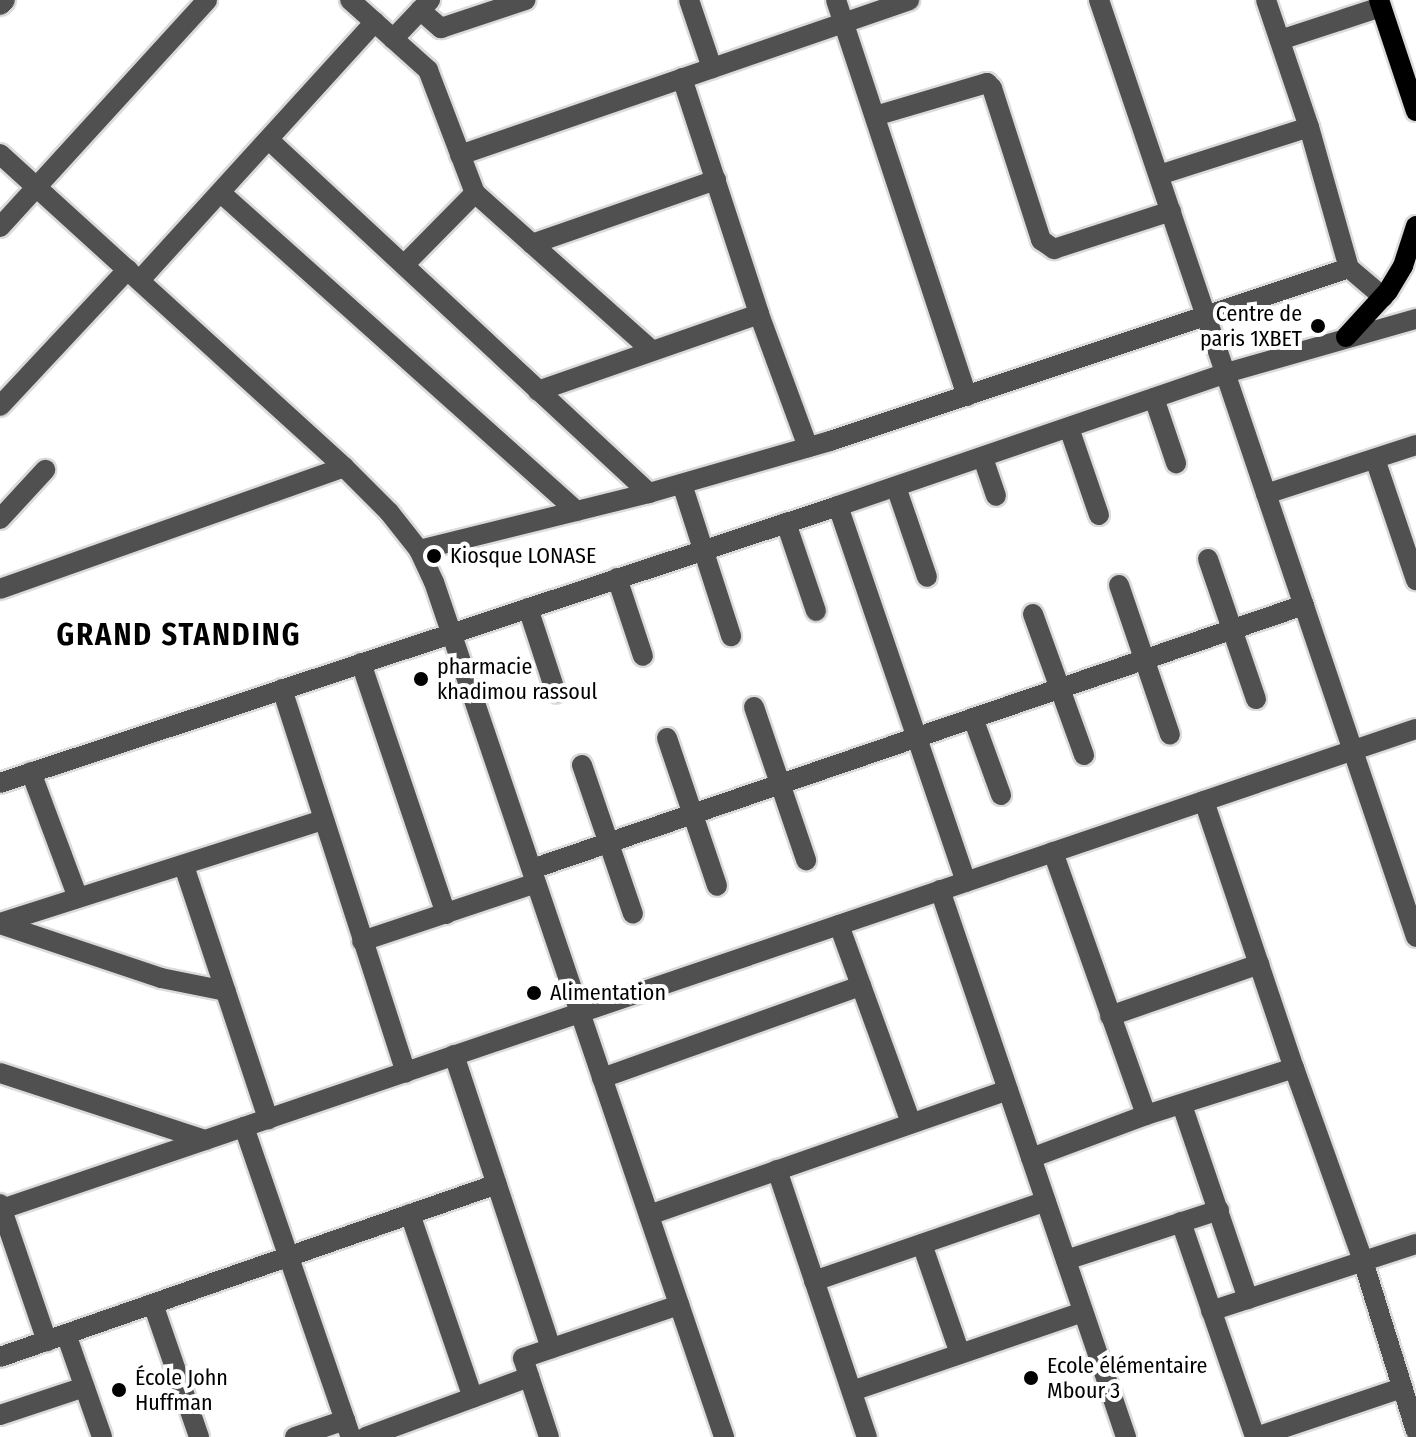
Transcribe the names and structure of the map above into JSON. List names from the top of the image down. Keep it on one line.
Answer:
{"districts":["GRAND STANDING"],"places":["Centre de paris 1XBET","Kiosque LONASE","pharmacie khadimou rassoul","Alimentation","Ecole élémentaire Mbour 3","École John Huffman"]}
